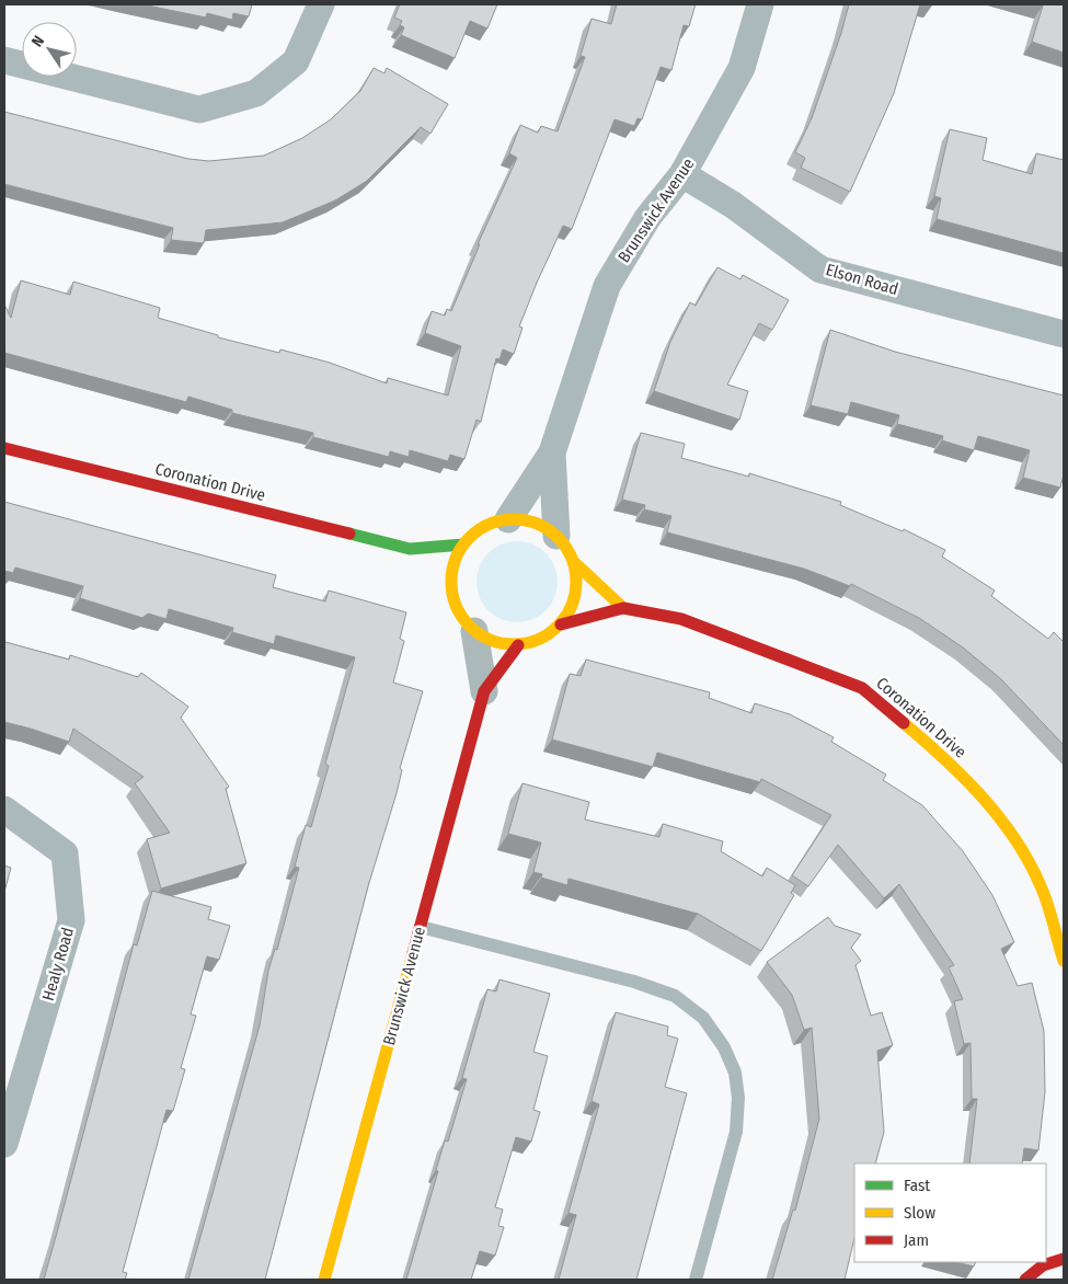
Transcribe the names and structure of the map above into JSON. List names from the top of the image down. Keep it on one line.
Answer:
{"streets":{"street":["Brunswick Avenue","Elson Road","Coronation Drive","Healy Road"]},"crossings":[["Brunswick Avenue","Elson Road"],["Brunswick Avenue","Coronation Drive"]],"legend":["Fast","Slow","Jam"],"north":"top left"}
